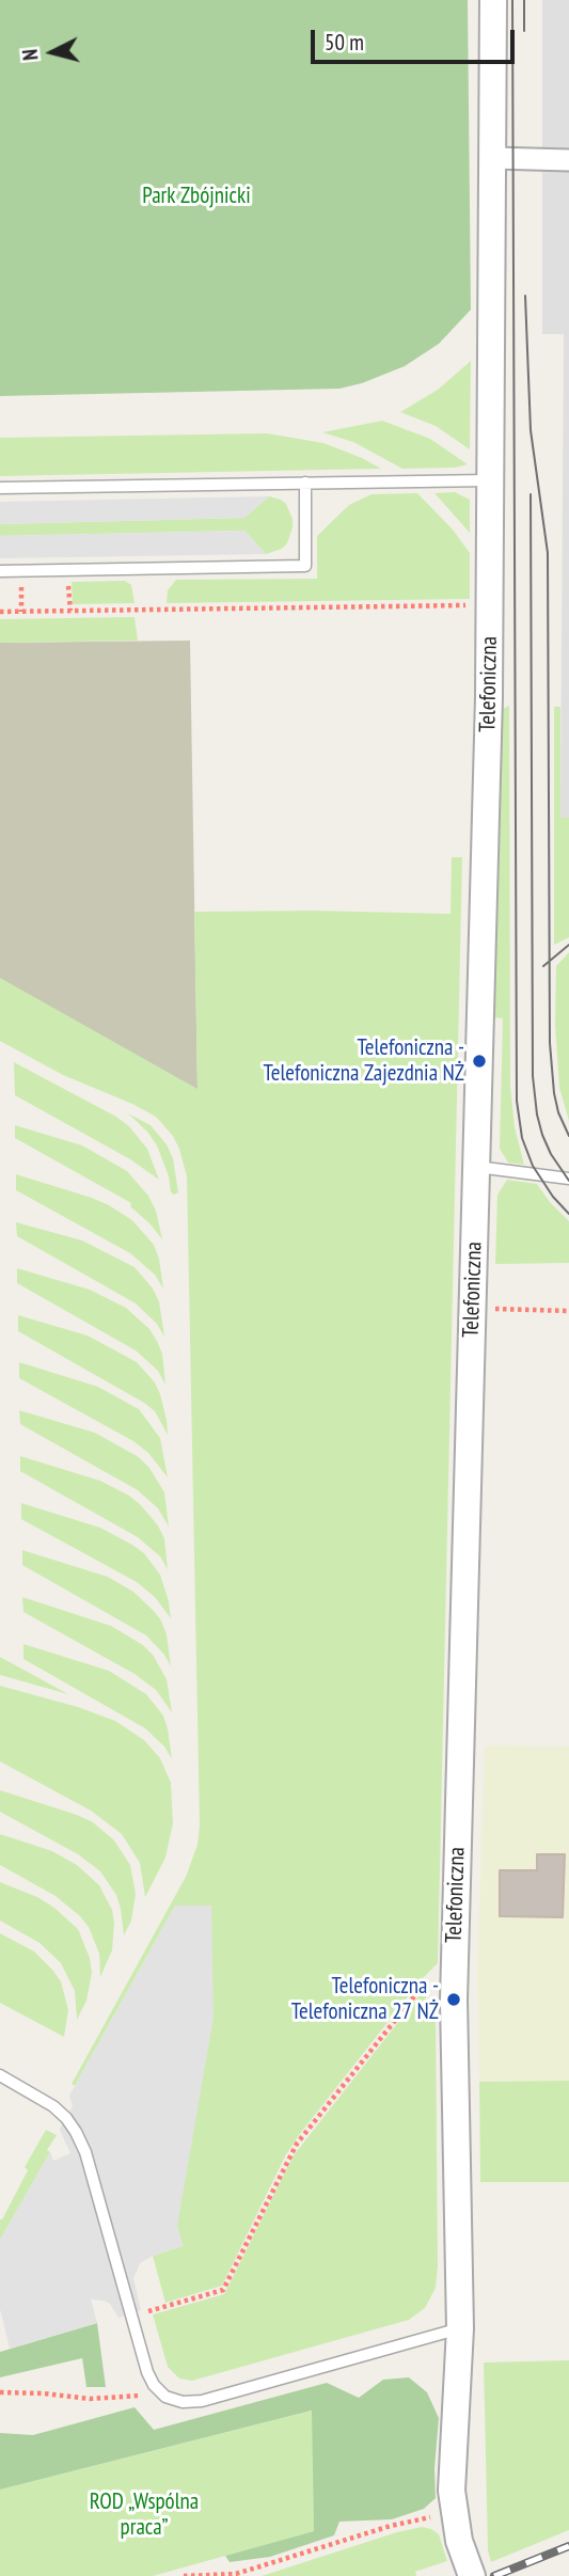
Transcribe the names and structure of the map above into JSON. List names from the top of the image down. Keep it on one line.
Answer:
{"streets":{"street":["Telefoniczna"]},"parks":["Park Zbójnicki","ROD „Wspólna praca”"],"places":["Telefoniczna - Telefoniczna Zajezdnia NŻ","Telefoniczna - Telefoniczna 27 NŻ"],"scale_bar":"50 m","north":"left"}
